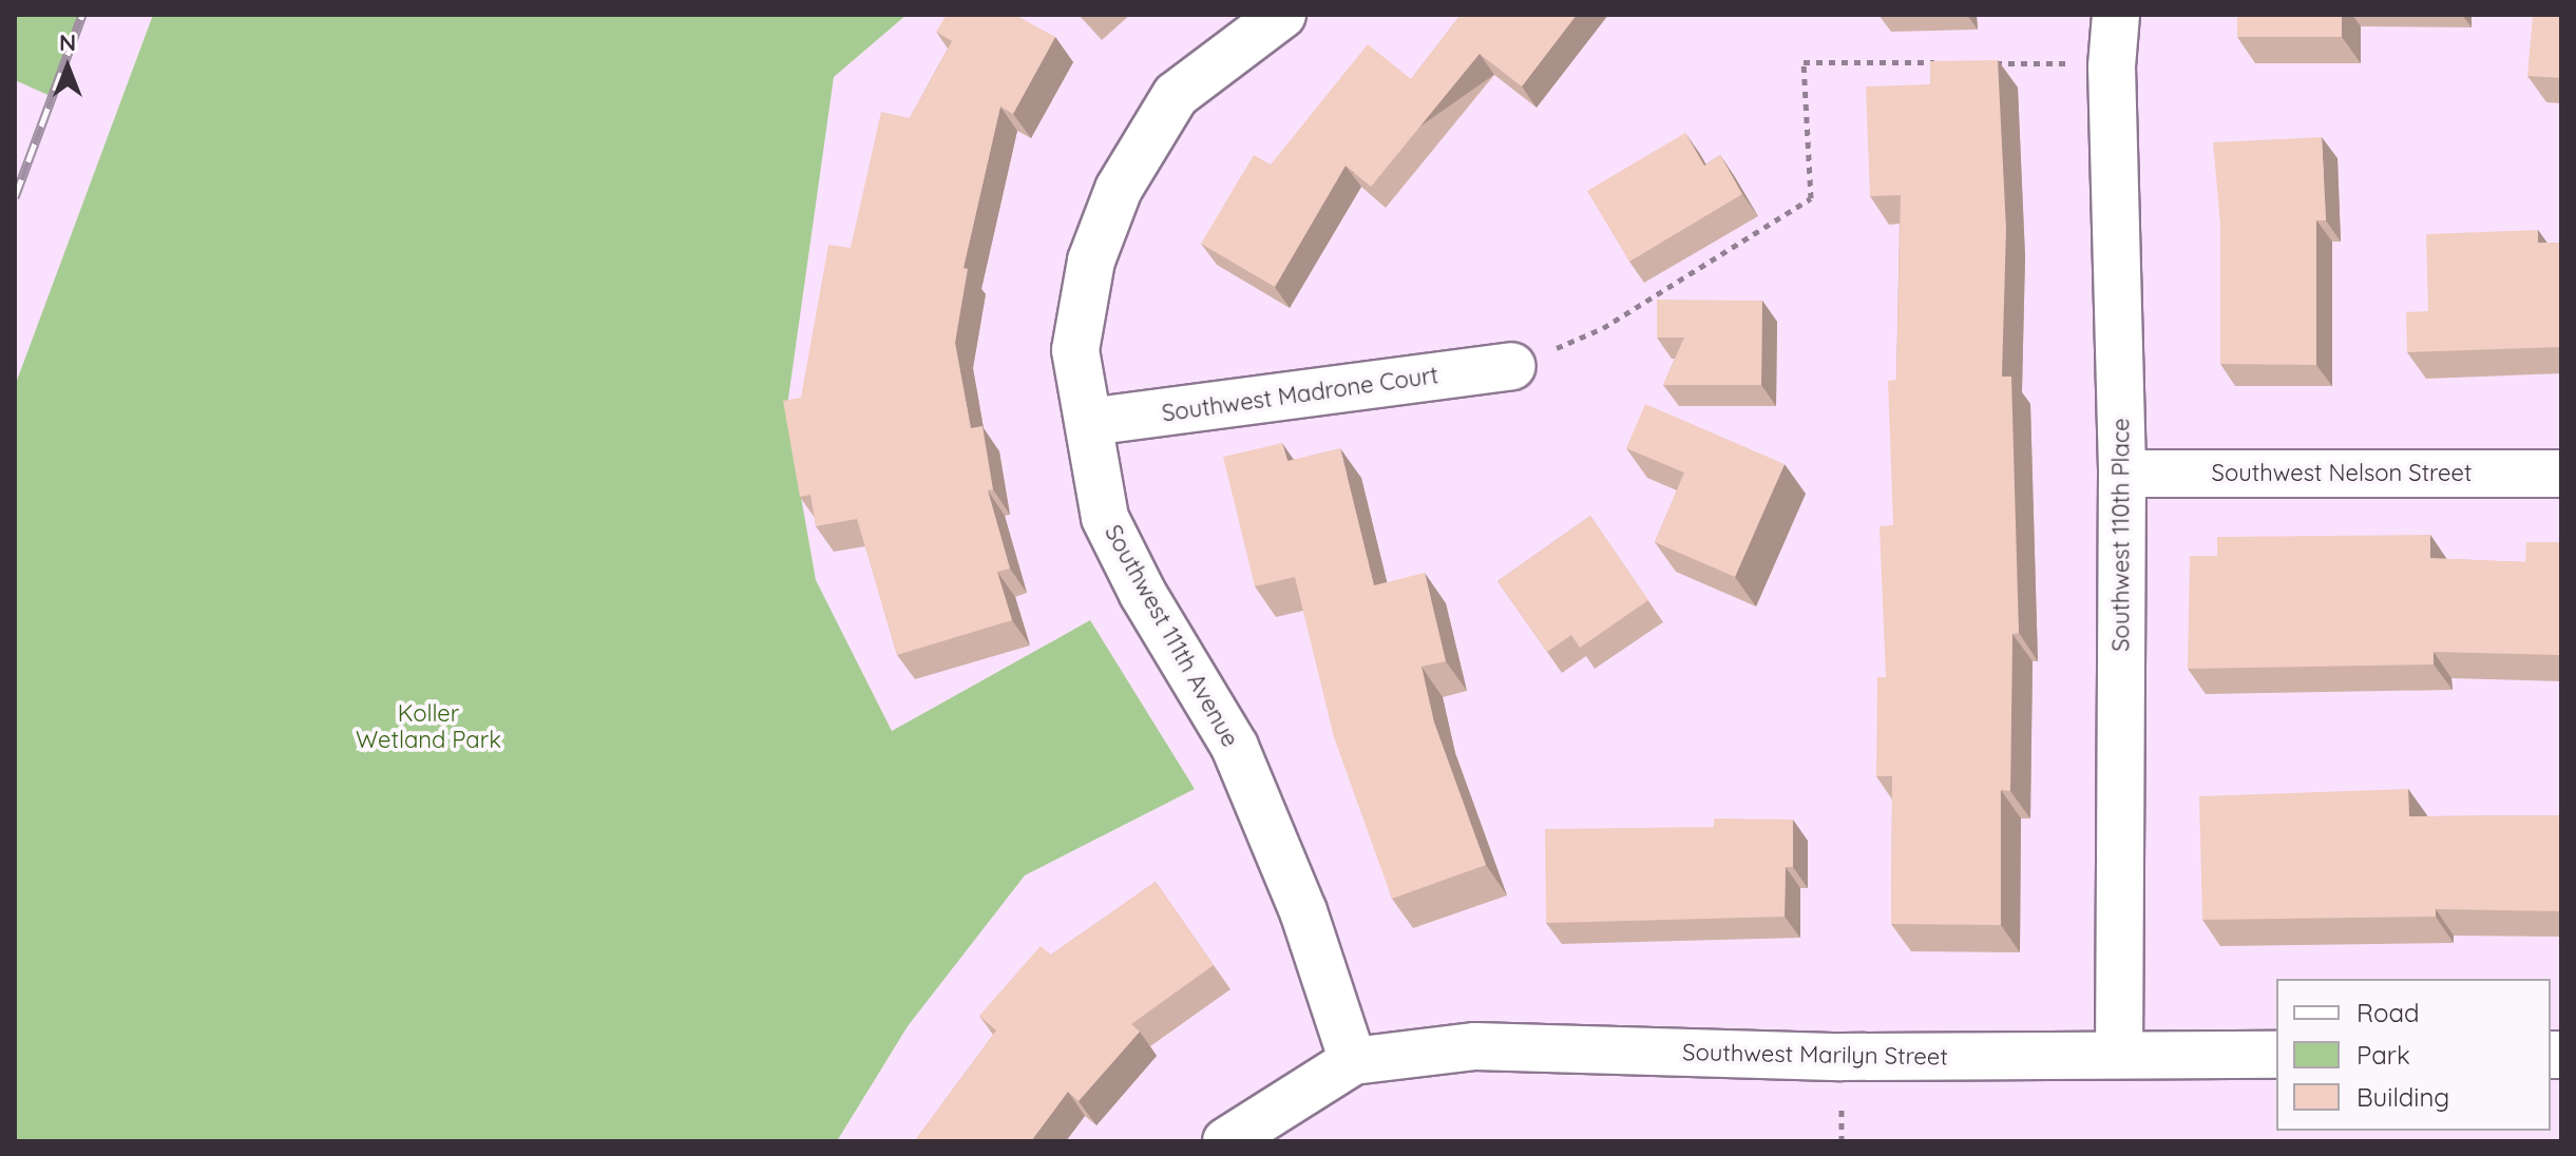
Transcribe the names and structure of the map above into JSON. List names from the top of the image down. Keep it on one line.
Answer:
{"streets":{"street":["Southwest Madrone Court","Southwest Nelson Street","Southwest 110th Place","Southwest 111th Avenue","Southwest Marilyn Street"]},"crossings":[["Southwest Madrone Court","Southwest 111th Avenue"],["Southwest Nelson Street","Southwest 110th Place"],["Southwest 110th Place","Southwest Marilyn Street"],["Southwest 111th Avenue","Southwest Marilyn Street"]],"parks":["Koller Wetland Park"],"legend":["Road","Park","Building"],"north":"top"}
